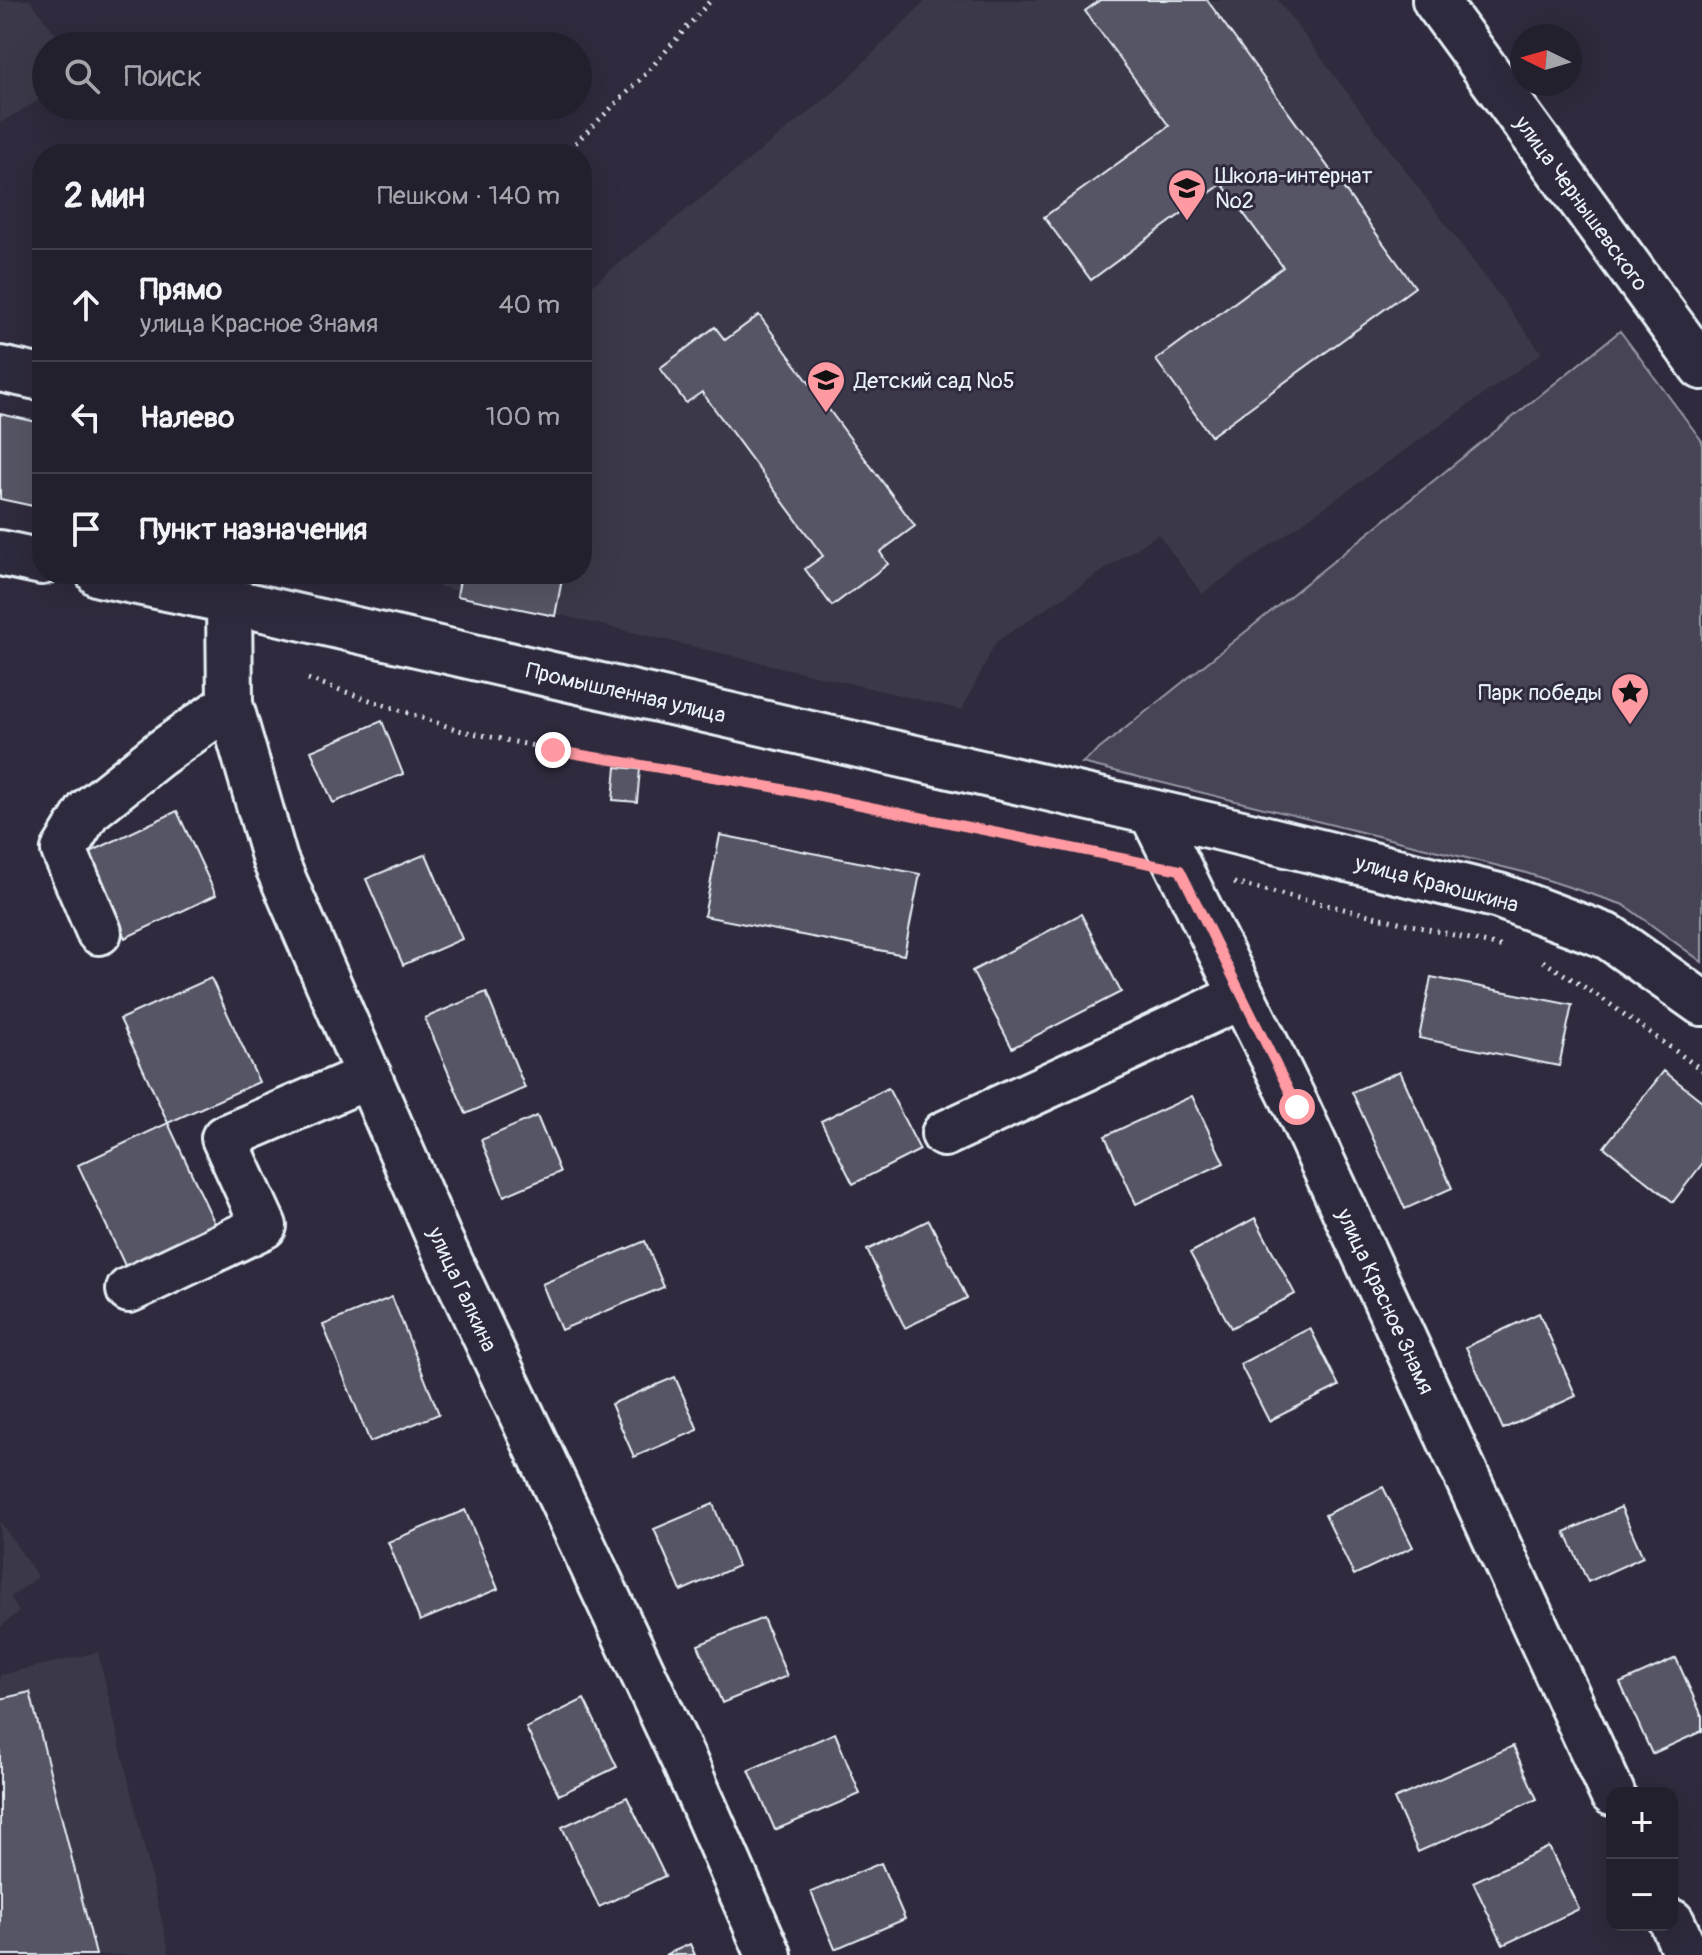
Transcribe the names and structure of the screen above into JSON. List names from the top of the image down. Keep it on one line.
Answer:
{"streets":{"street":["улица Чернышевского","Промышленная улица","улица Краюшкина","улица Галкина","улица Красное Знамя"]},"crossings":[["Промышленная улица","улица Краюшкина"],["Промышленная улица","улица Галкина"],["Промышленная улица","улица Красное Знамя"],["улица Краюшкина","улица Красное Знамя"]],"places":{"school or university":["Школа-интернат №2","Детский сад №5"],"place":["Парк победы"]},"north":"left","page":{"search":"Поиск","heading":["2 мин","Пешком · 140 m"],"list":[["Прямо","улица Красное Знамя","40 m"],["Налево","100 m"],"Пункт назначения"],"map_buttons":["+","−"]}}
